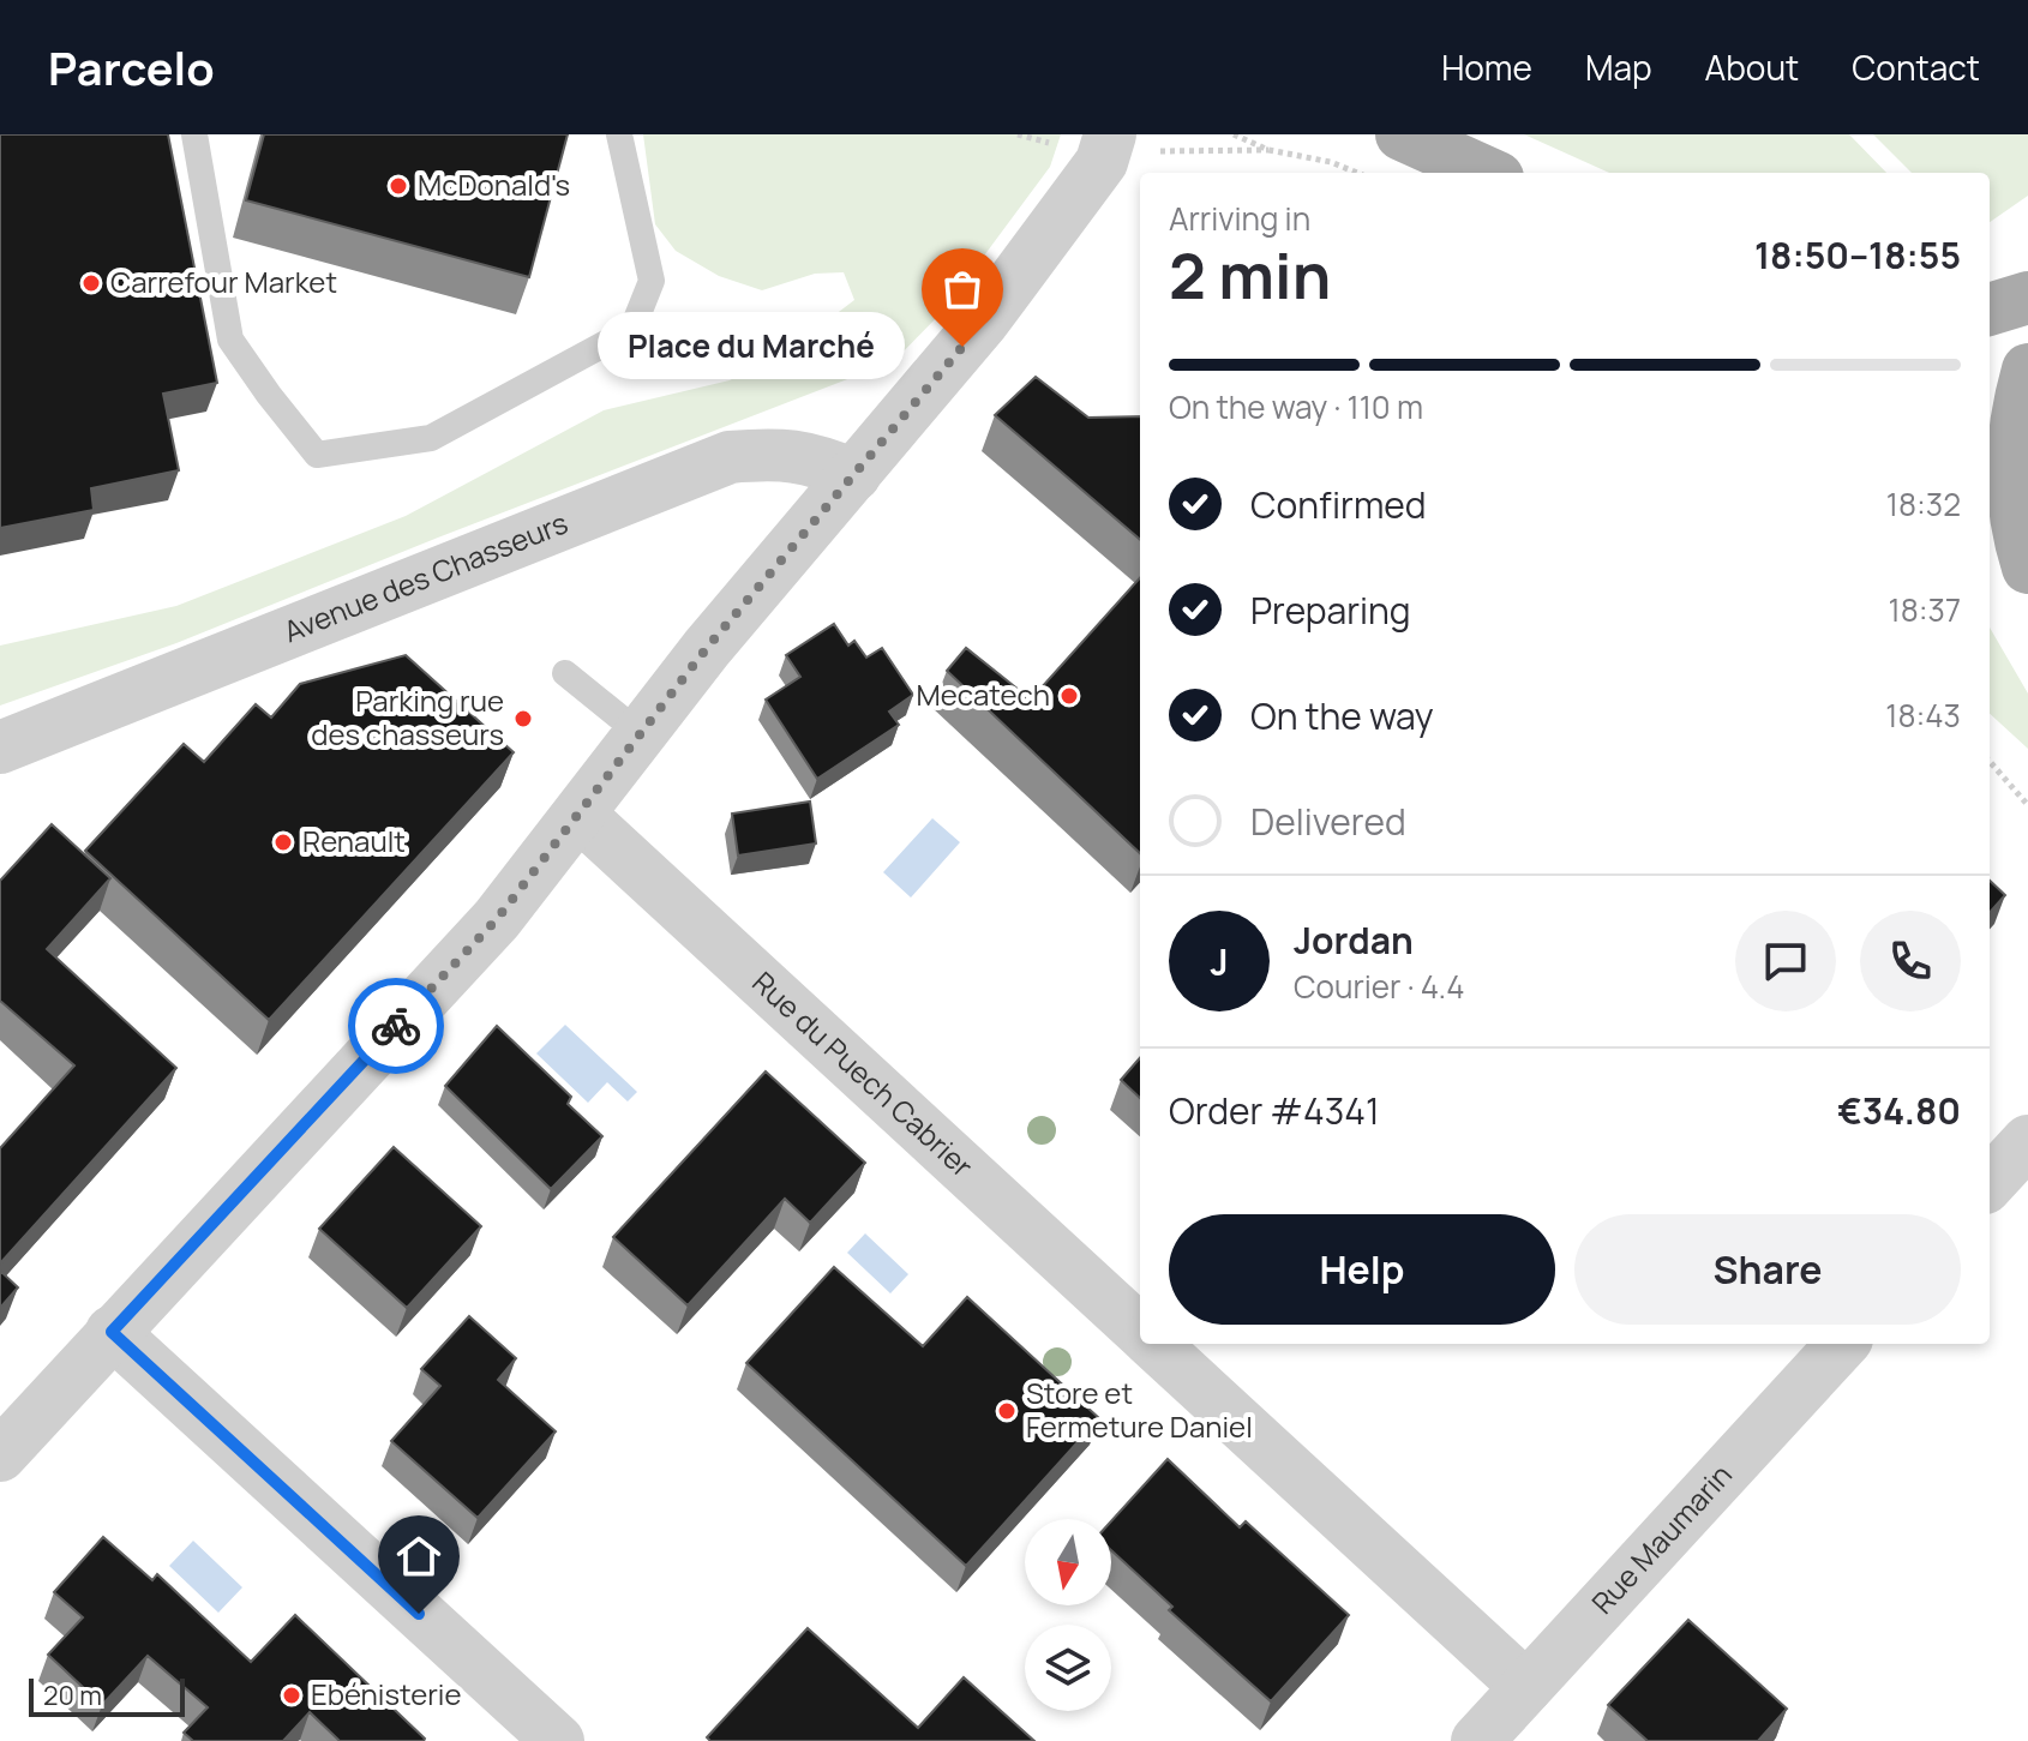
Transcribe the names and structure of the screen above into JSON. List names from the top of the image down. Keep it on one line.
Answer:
{"streets":{"street":["Avenue des Chasseurs","Rue du Puech Cabrier","Rue Maumarin"]},"crossings":[["Rue du Puech Cabrier","Rue Maumarin"]],"places":["McDonald's","Carrefour Market","Place du Marché","Mecatech","Parking rue des chasseurs","Renault","Store et Fermeture Daniel","Ebénisterie"],"scale_bar":"20 m","north":"bottom","page":{"header":"Parcelo","nav":["Home","Map","About","Contact"],"heading":["2 min","Arriving in","18:50–18:55"],"panel":["Jordan","Courier · 4.4","Order #4341","€34.80"],"bubble":"Place du Marché","bar":"On the way · 110 m","list":[["Confirmed","18:32"],["Preparing","18:37"],["On the way","18:43"],"Delivered"],"round":"J","buttons":["Help","Share"],"scale":"20 m"}}
